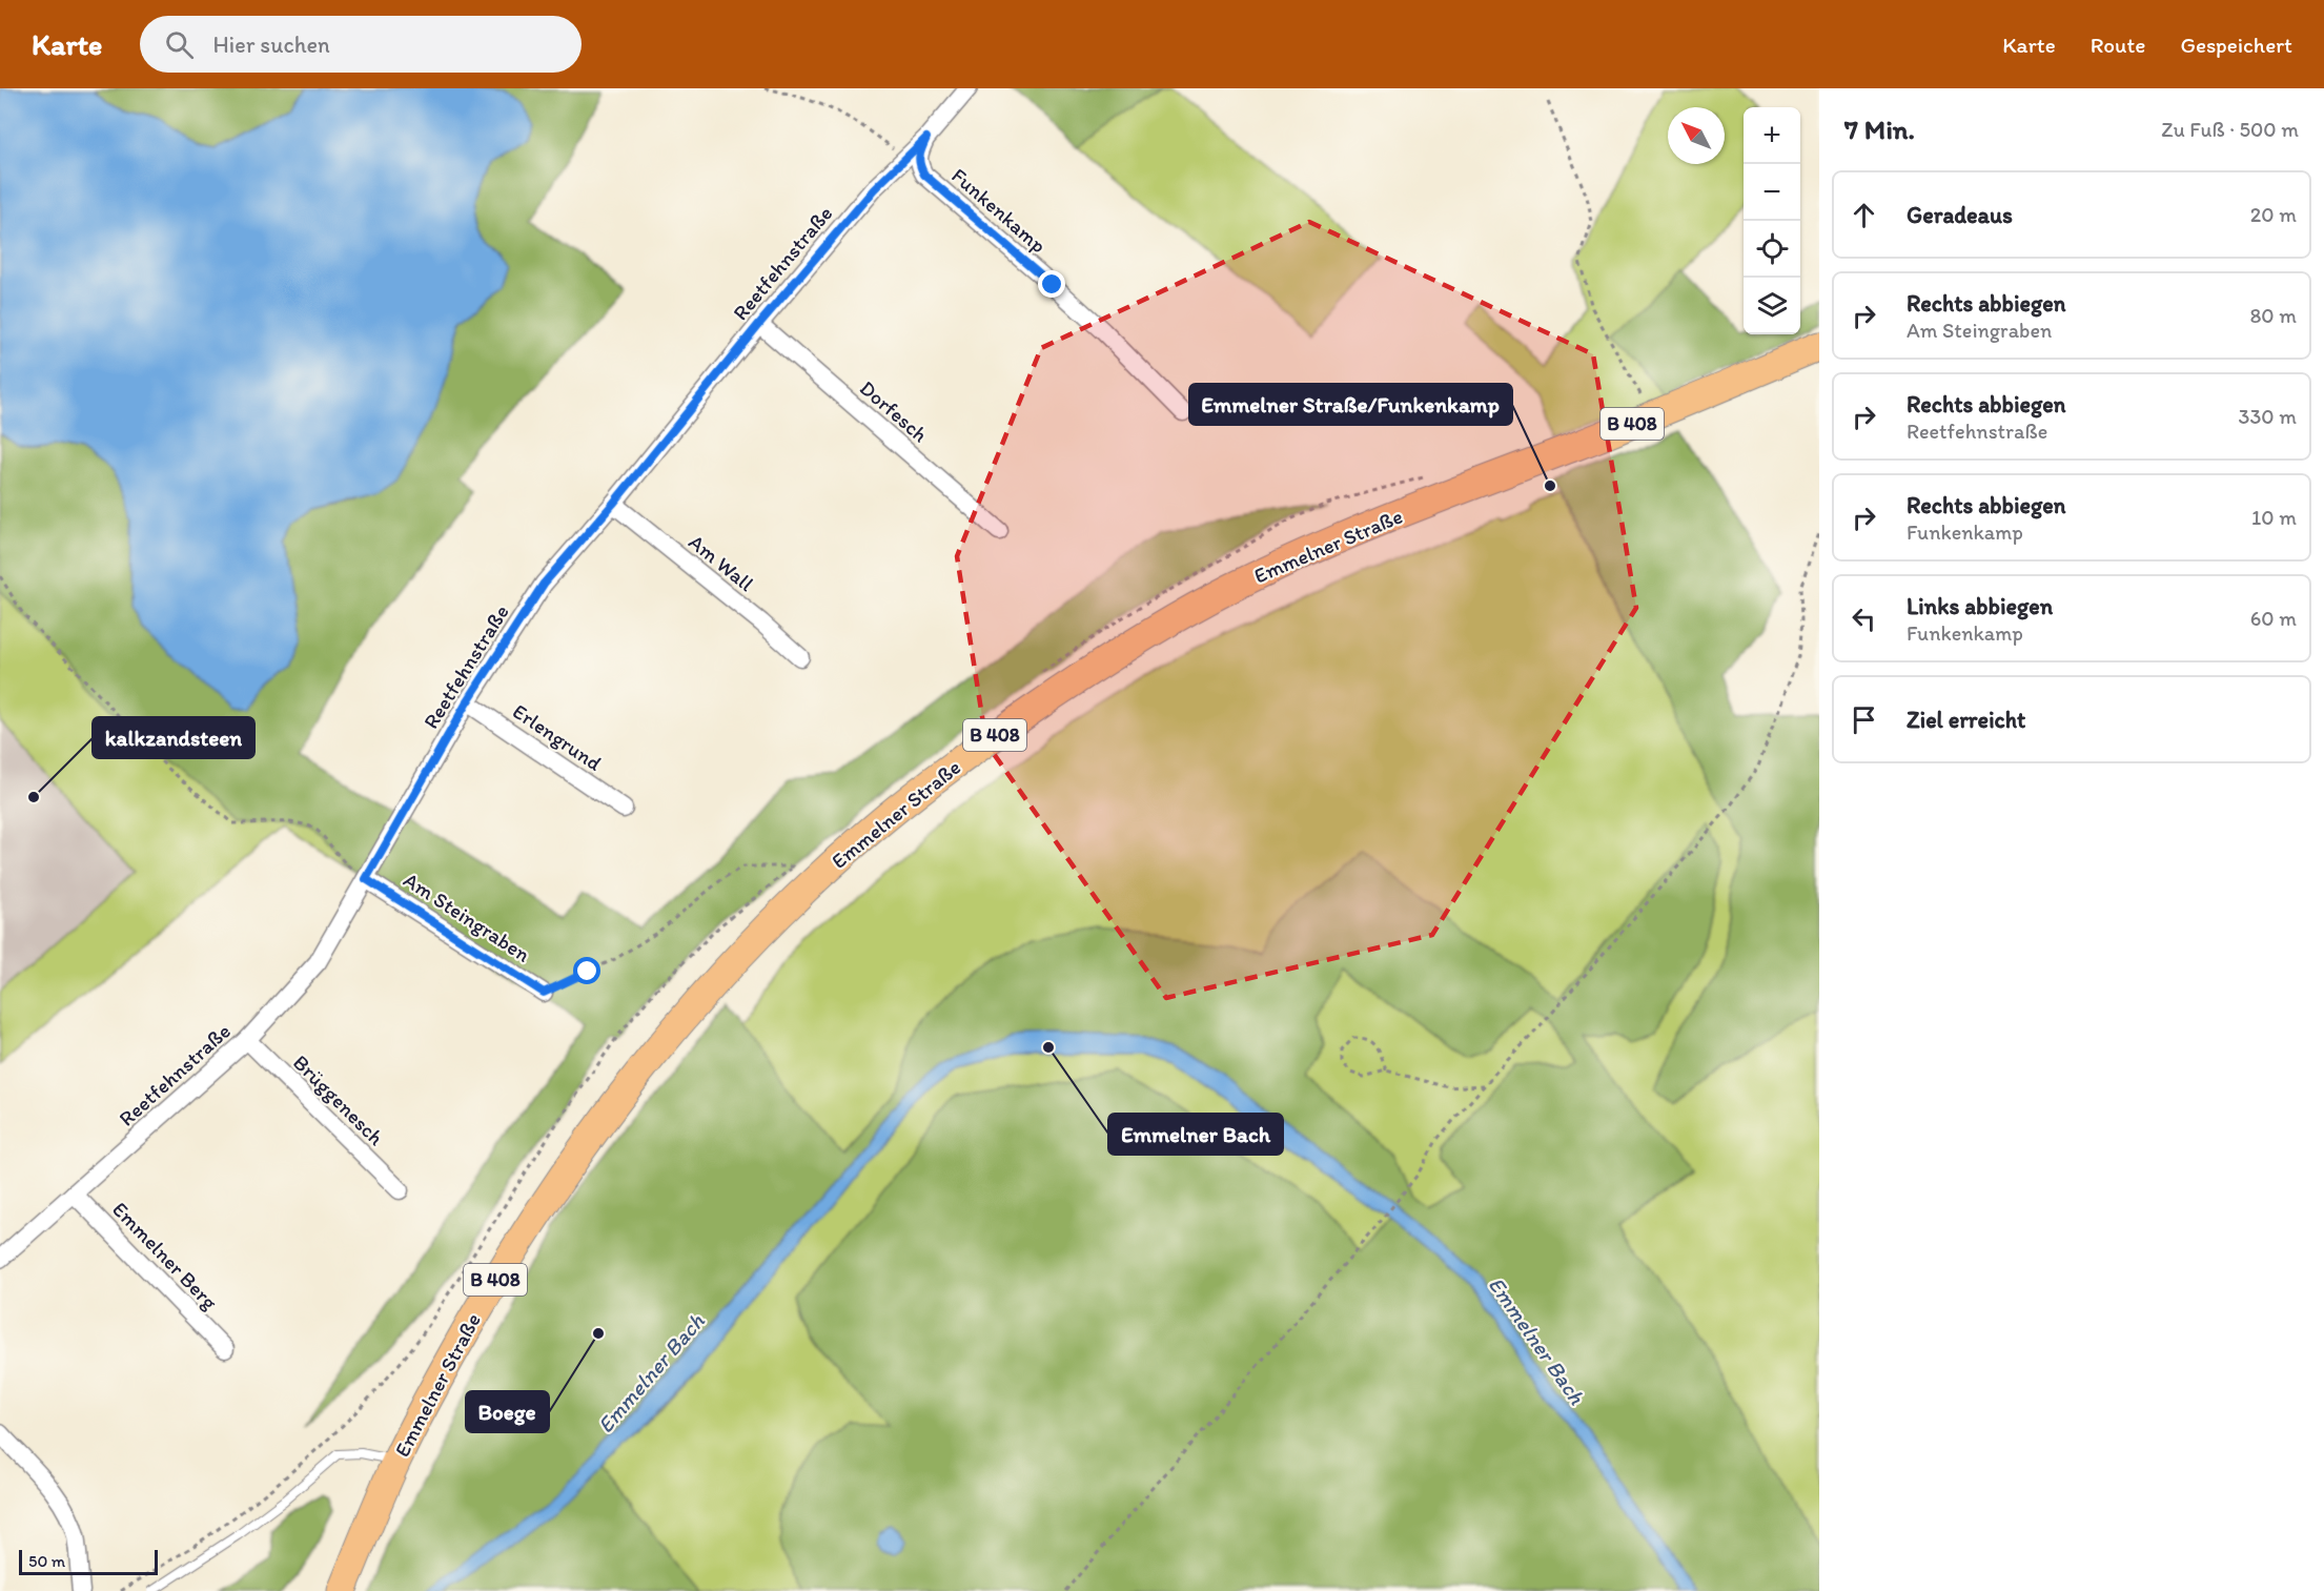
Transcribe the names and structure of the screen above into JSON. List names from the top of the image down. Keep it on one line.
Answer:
{"streets":{"main road":["B 408","Emmelner Straße"],"street":["Funkenkamp","Reetfehnstraße","Dorfesch","Am Wall","Erlengrund","Am Steingraben","Brüggenesch","Emmelner Berg"]},"crossings":[["Funkenkamp","Reetfehnstraße"],["Reetfehnstraße","Dorfesch"],["Reetfehnstraße","Am Wall"],["Reetfehnstraße","Erlengrund"],["Reetfehnstraße","Am Steingraben"],["Reetfehnstraße","Brüggenesch"],["Reetfehnstraße","Emmelner Berg"]],"water":["Emmelner Bach"],"places":["Emmelner Straße/Funkenkamp","kalkzandsteen","Emmelner Bach","Boege"],"scale_bar":"50 m","north":"top left","page":{"header":"Karte","search":"Hier suchen","nav":["Karte","Route","Gespeichert"],"heading":["7 Min.","Zu Fuß · 500 m"],"map_buttons":["+","−"],"list":[["Geradeaus","20 m"],["Rechts abbiegen","Am Steingraben","80 m"],["Rechts abbiegen","Reetfehnstraße","330 m"],["Rechts abbiegen","Funkenkamp","10 m"],["Links abbiegen","Funkenkamp","60 m"],"Ziel erreicht"],"scale":"50 m"}}
